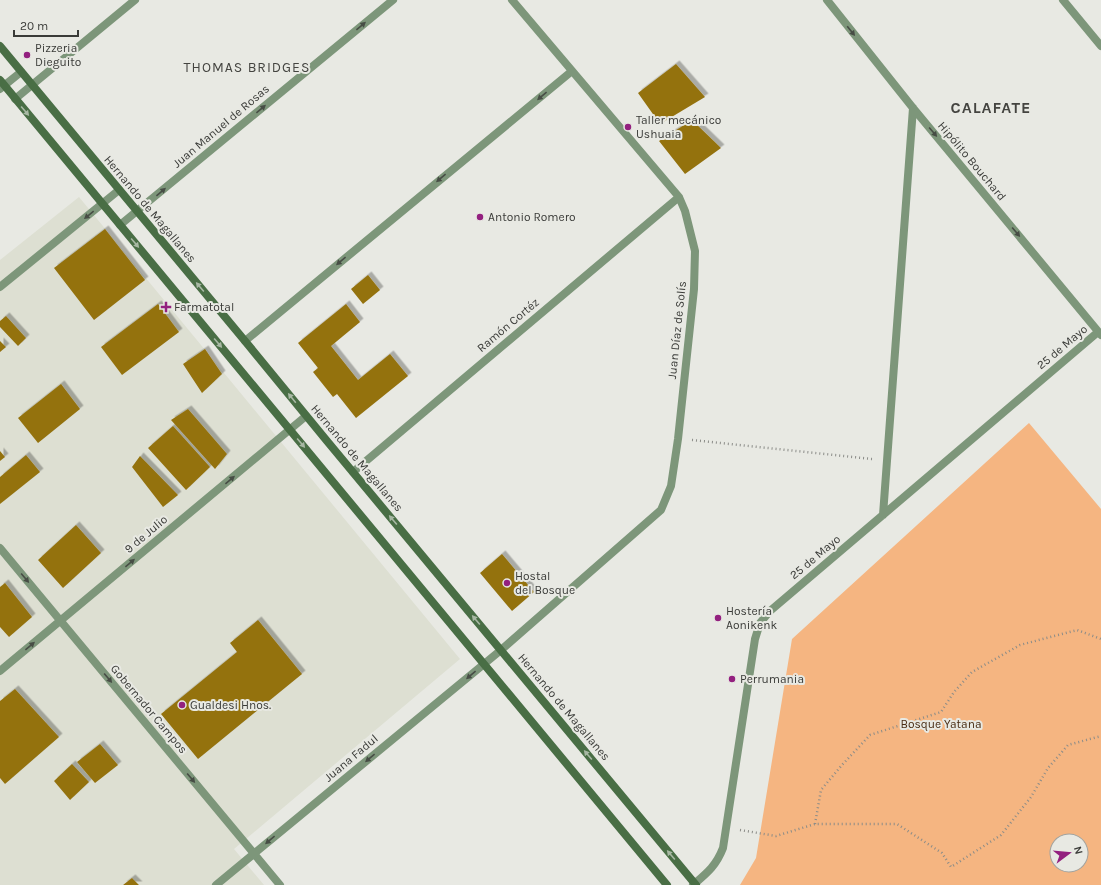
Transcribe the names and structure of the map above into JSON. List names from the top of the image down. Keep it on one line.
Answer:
{"streets":{"main road":["Hernando de Magallanes"],"street":["Juan Manuel de Rosas","Hipólito Bouchard","Ramón Cortéz","Juan Díaz de Solís","25 de Mayo","9 de Julio","Gobernador Campos","Juana Fadul"]},"crossings":[["Juan Manuel de Rosas","Hernando de Magallanes"],["Hipólito Bouchard","25 de Mayo"],["Hernando de Magallanes","Ramón Cortéz"],["Hernando de Magallanes","Juan Díaz de Solís"],["Hernando de Magallanes","25 de Mayo"],["Hernando de Magallanes","9 de Julio"],["Hernando de Magallanes","Juana Fadul"],["Ramón Cortéz","Juan Díaz de Solís"],["Juan Díaz de Solís","Juana Fadul"],["9 de Julio","Gobernador Campos"],["Gobernador Campos","Juana Fadul"]],"one_way":["Juan Manuel de Rosas","Hipólito Bouchard","9 de Julio","Gobernador Campos","Juana Fadul"],"districts":["THOMAS BRIDGES","CALAFATE"],"parks":["Bosque Yatana"],"places":{"other":["Pizzeria Dieguito","Taller mecánico Ushuaia","Antonio Romero","Hostal del Bosque","Hostería Aonikenk","Perrumania","Gualdesi Hnos."],"health":["Farmatotal"]},"scale_bar":"20 m","north":"right"}
